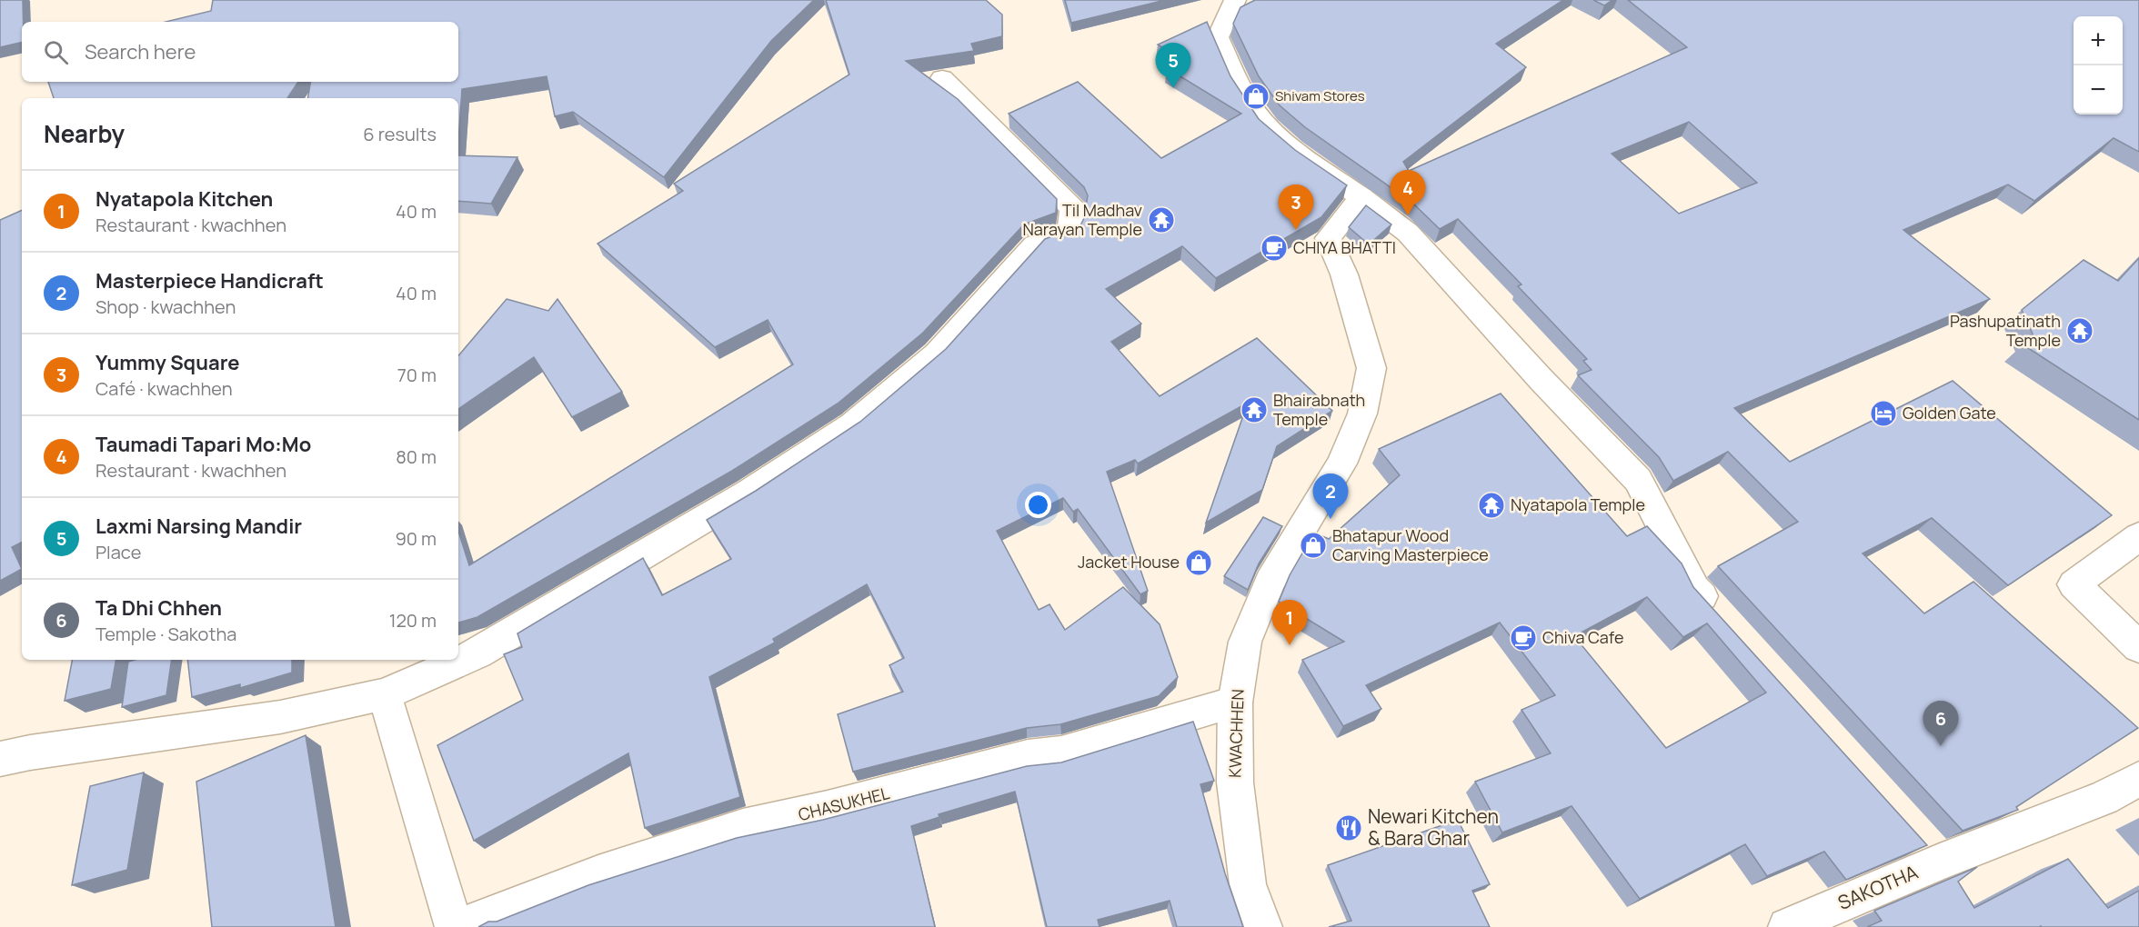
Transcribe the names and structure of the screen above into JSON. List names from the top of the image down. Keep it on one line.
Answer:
{"streets":{"street":["KWACHHEN","CHASUKHEL","SAKOTHA"]},"crossings":[["KWACHHEN","CHASUKHEL"]],"places":{"shop":["Shivam Stores","Bhatapur Wood Carving Masterpiece","Jacket House"],"temple":["Til Madhav Narayan Temple","Pashupatinath Temple","Bhairabnath Temple","Nyatapola Temple"],"cafe":["CHIYA BHATTI","Chiva Cafe"],"hotel":["Golden Gate"],"restaurant":["Newari Kitchen & Bara Ghar"]},"page":{"map_buttons":["+","−"],"search":"Search here","pins":["5","4","3","2","1","6"],"heading":["Nearby","6 results"],"list":[{"mark":"1","name":"Nyatapola Kitchen","note":"Restaurant · kwachhen","value":"40 m"},{"mark":"2","name":"Masterpiece Handicraft","note":"Shop · kwachhen","value":"40 m"},{"mark":"3","name":"Yummy Square","note":"Café · kwachhen","value":"70 m"},{"mark":"4","name":"Taumadi Tapari Mo:Mo","note":"Restaurant · kwachhen","value":"80 m"},{"mark":"5","name":"Laxmi Narsing Mandir","note":"Place","value":"90 m"},{"mark":"6","name":"Ta Dhi Chhen","note":"Temple · Sakotha","value":"120 m"}]}}
